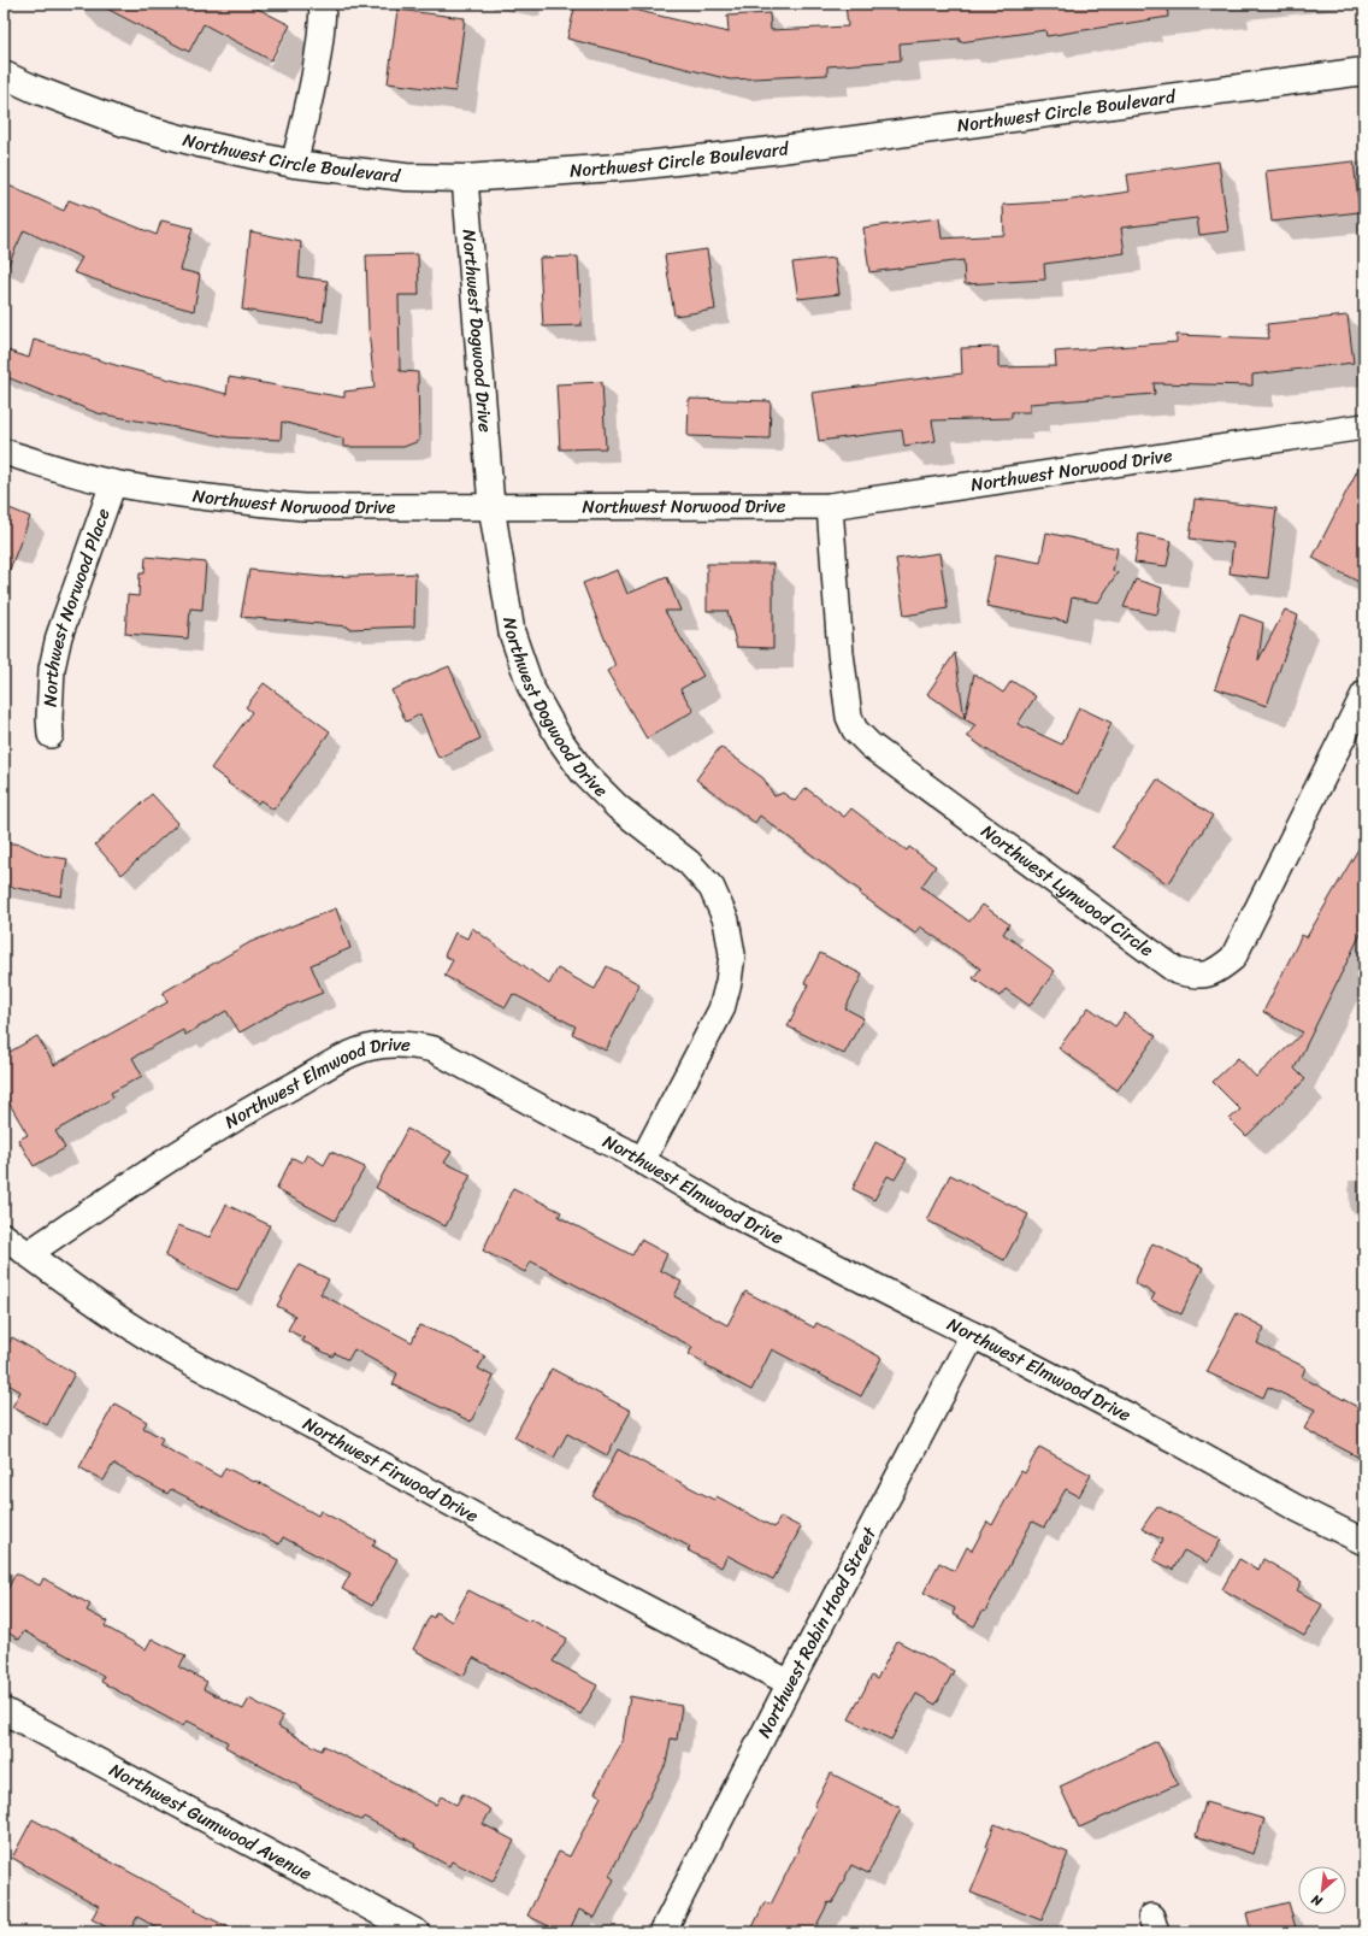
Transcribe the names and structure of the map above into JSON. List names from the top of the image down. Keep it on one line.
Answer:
{"streets":{"main road":["Northwest Circle Boulevard"],"street":["Northwest Dogwood Drive","Northwest Norwood Drive","Northwest Norwood Place","Northwest Lynwood Circle","Northwest Elmwood Drive","Northwest Firwood Drive","Northwest Robin Hood Street","Northwest Gumwood Avenue"]},"crossings":[["Northwest Circle Boulevard","Northwest Dogwood Drive"],["Northwest Dogwood Drive","Northwest Norwood Drive"],["Northwest Dogwood Drive","Northwest Elmwood Drive"],["Northwest Norwood Drive","Northwest Norwood Place"],["Northwest Norwood Drive","Northwest Lynwood Circle"],["Northwest Elmwood Drive","Northwest Firwood Drive"],["Northwest Elmwood Drive","Northwest Robin Hood Street"],["Northwest Firwood Drive","Northwest Robin Hood Street"]],"north":"bottom left"}
